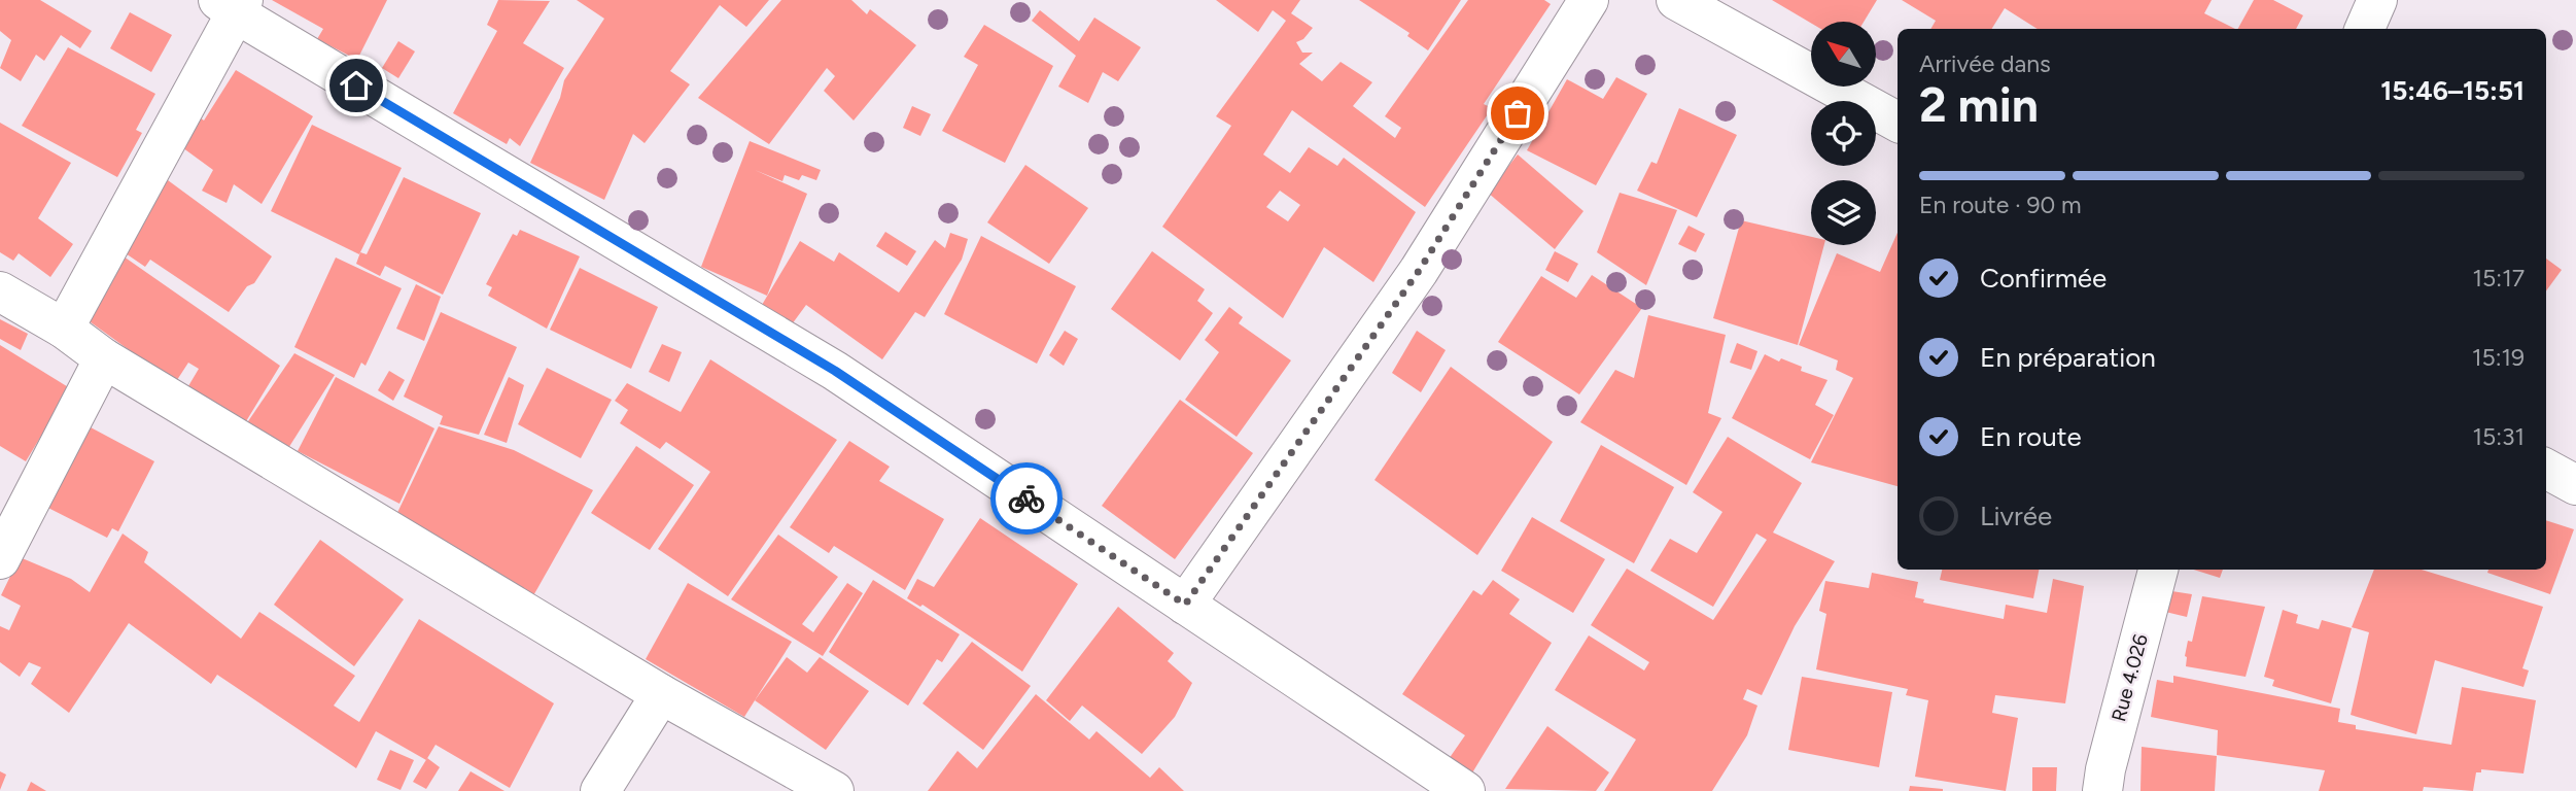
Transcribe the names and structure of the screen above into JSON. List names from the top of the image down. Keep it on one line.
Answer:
{"streets":{"street":["Rue 4.026"]},"north":"top left","page":{"heading":["2 min","Arrivée dans","15:46–15:51"],"bar":"En route · 90 m","list":[["Confirmée","15:17"],["En préparation","15:19"],["En route","15:31"],"Livrée"]}}
